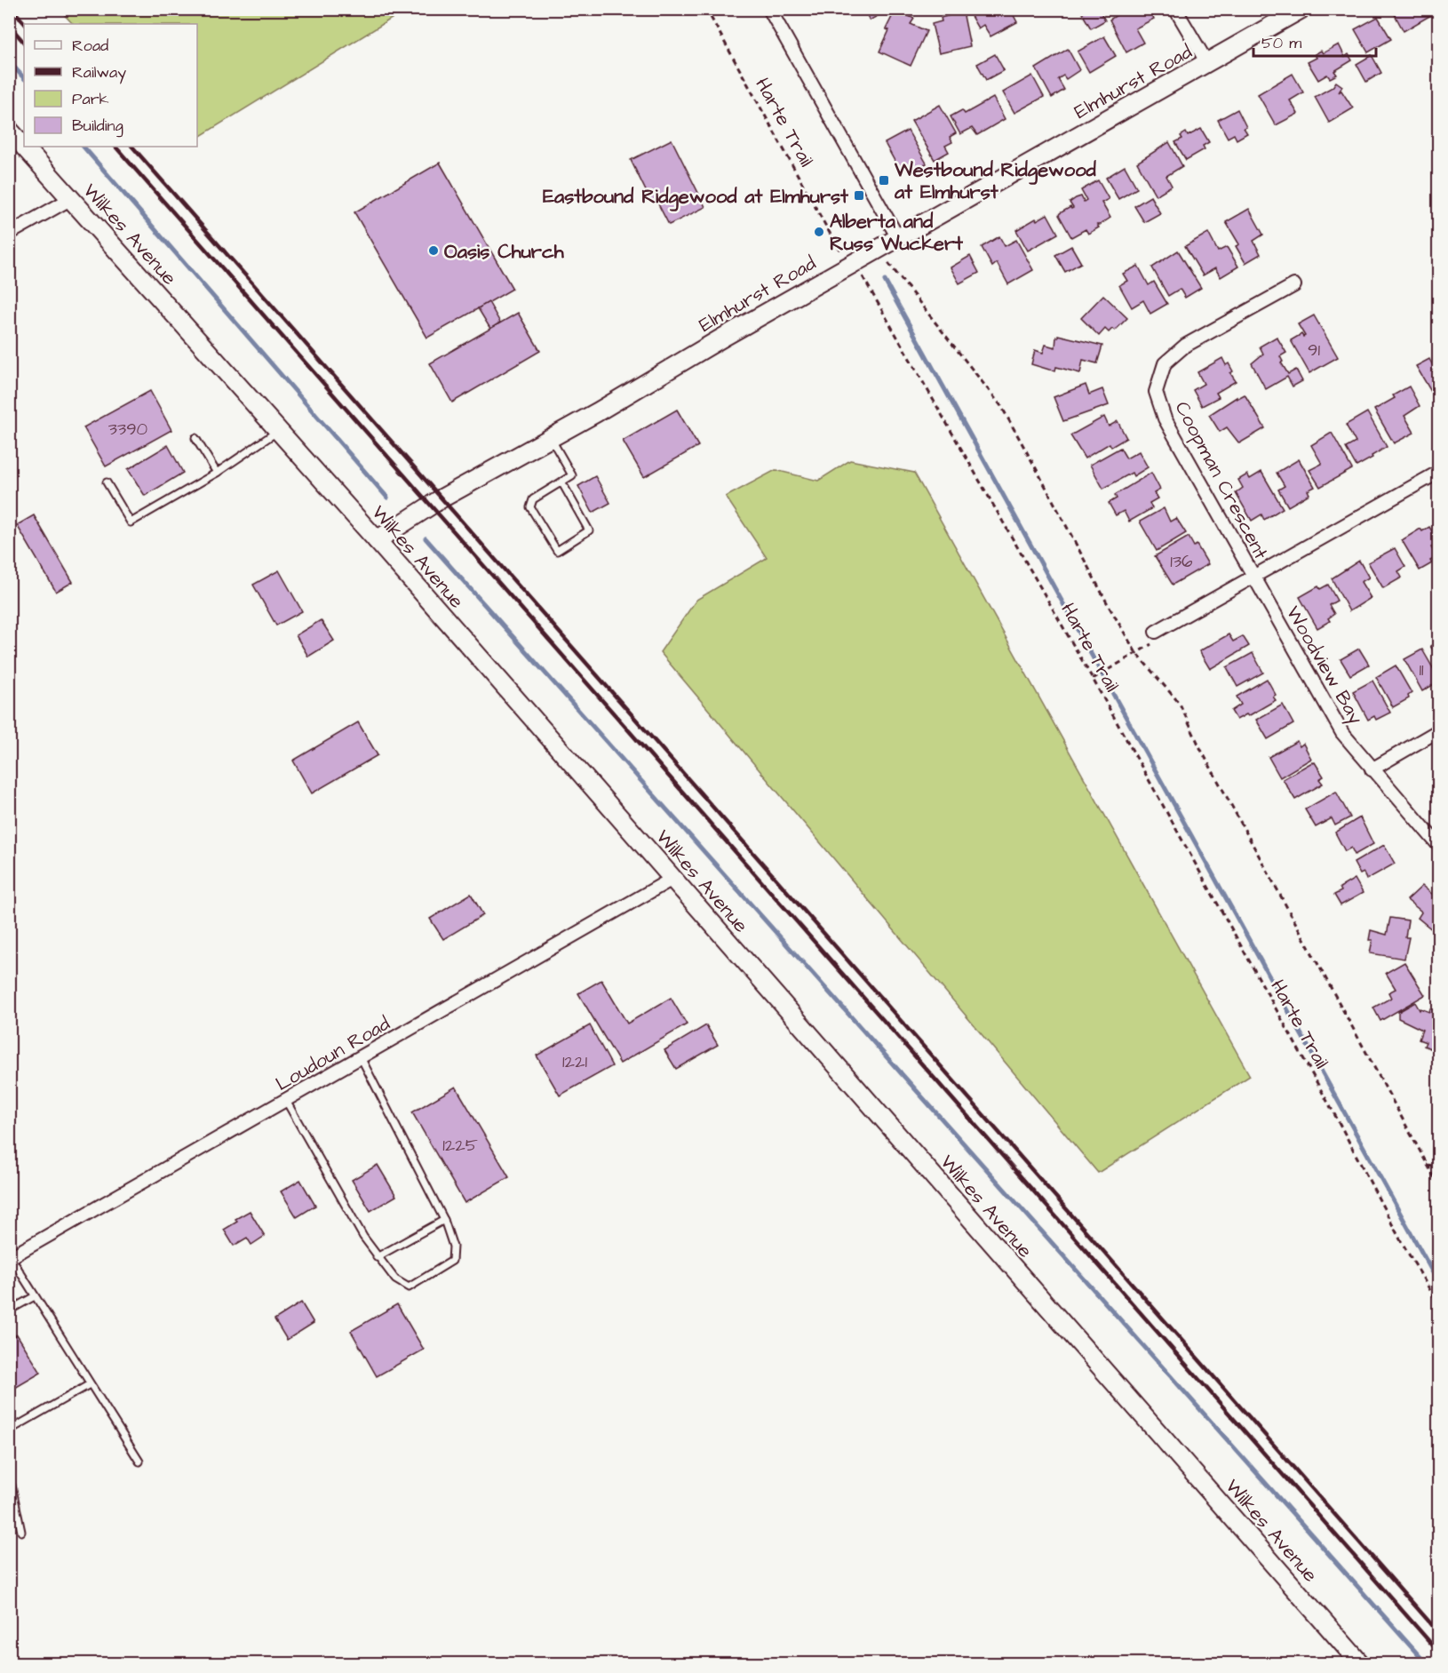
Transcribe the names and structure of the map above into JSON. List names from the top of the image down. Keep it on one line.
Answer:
{"streets":{"main road":["Elmhurst Road","Wilkes Avenue"],"street":["Coopman Crescent","Woodview Bay","Loudoun Road"],"path":["Harte Trail"]},"crossings":[["Elmhurst Road","Harte Trail"],["Elmhurst Road","Wilkes Avenue"],["Wilkes Avenue","Loudoun Road"],["Coopman Crescent","Woodview Bay"]],"places":{"transit":["Westbound Ridgewood at Elmhurst","Eastbound Ridgewood at Elmhurst"],"other":["Alberta and Russ Wuckert","Oasis Church"]},"house_numbers":["91","3390","136","11","1221","1225"],"legend":["Road","Railway","Park","Building"],"scale_bar":"50 m"}
